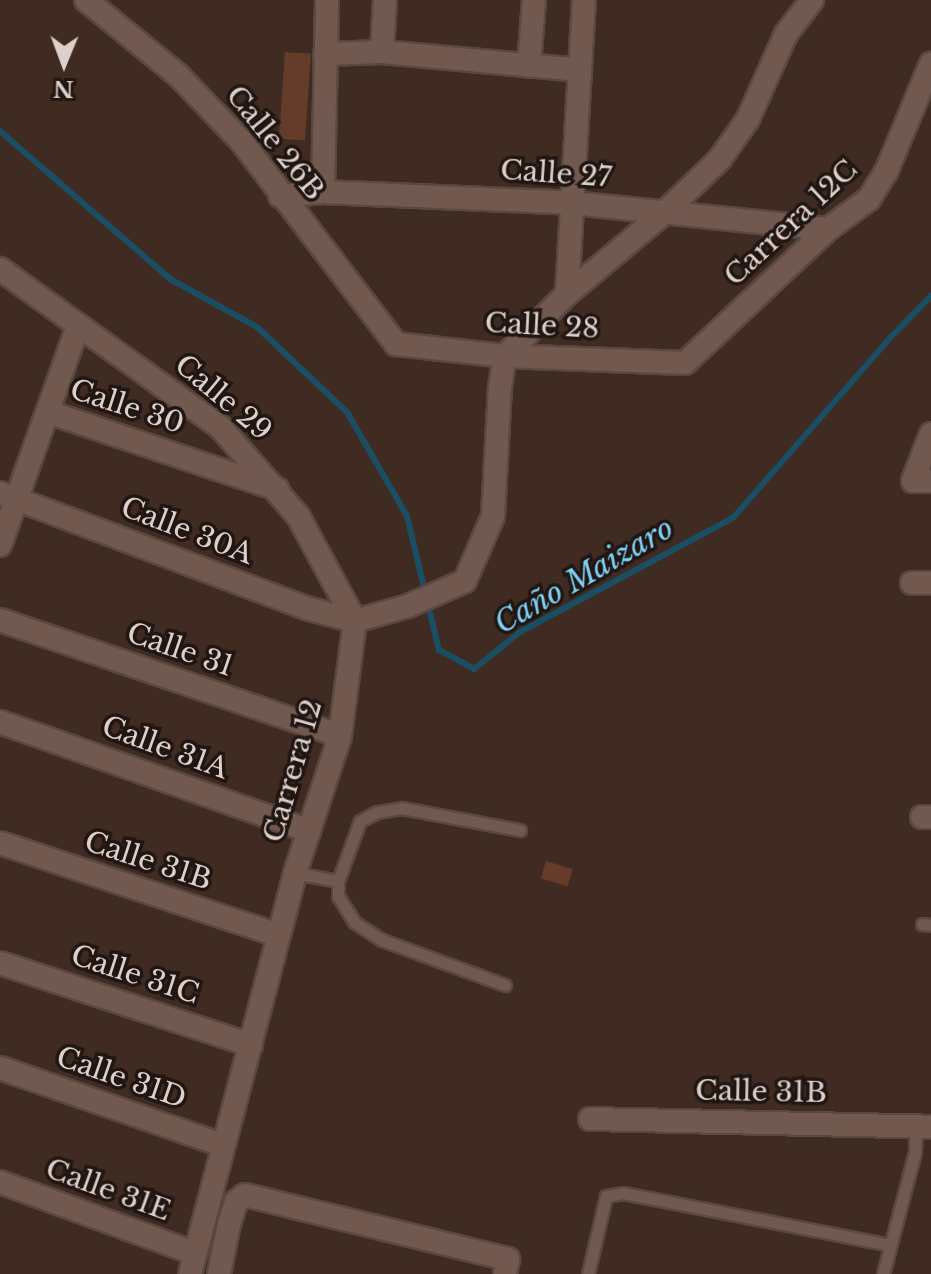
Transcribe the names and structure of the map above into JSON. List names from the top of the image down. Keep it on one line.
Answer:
{"streets":{"street":["Calle 26B","Calle 27","Carrera 12C","Calle 28","Calle 29","Calle 30","Calle 30A","Calle 31","Calle 31A","Carrera 12","Calle 31B","Calle 31C","Calle 31D","Calle 31E"]},"crossings":[["Calle 26B","Calle 27"],["Calle 26B","Calle 28"],["Calle 27","Carrera 12C"],["Carrera 12C","Calle 28"],["Calle 29","Calle 30"],["Calle 29","Calle 30A"],["Calle 29","Carrera 12"],["Calle 30A","Carrera 12"],["Calle 31","Carrera 12"],["Calle 31A","Carrera 12"],["Carrera 12","Calle 31B"],["Carrera 12","Calle 31C"],["Carrera 12","Calle 31D"],["Carrera 12","Calle 31E"]],"water":["Caño Maizaro"],"north":"bottom"}
